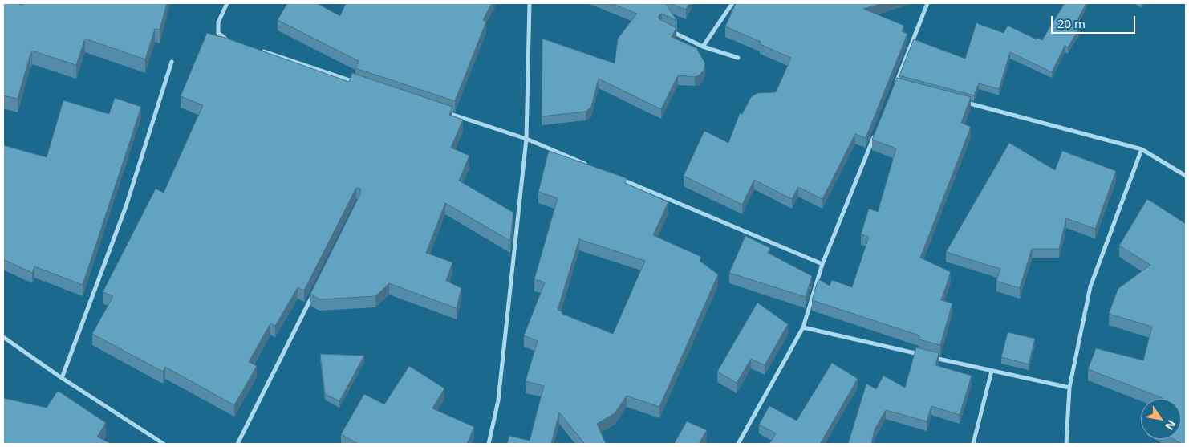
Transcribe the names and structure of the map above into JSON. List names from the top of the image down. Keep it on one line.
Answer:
{"scale_bar":"20 m","north":"bottom right"}
